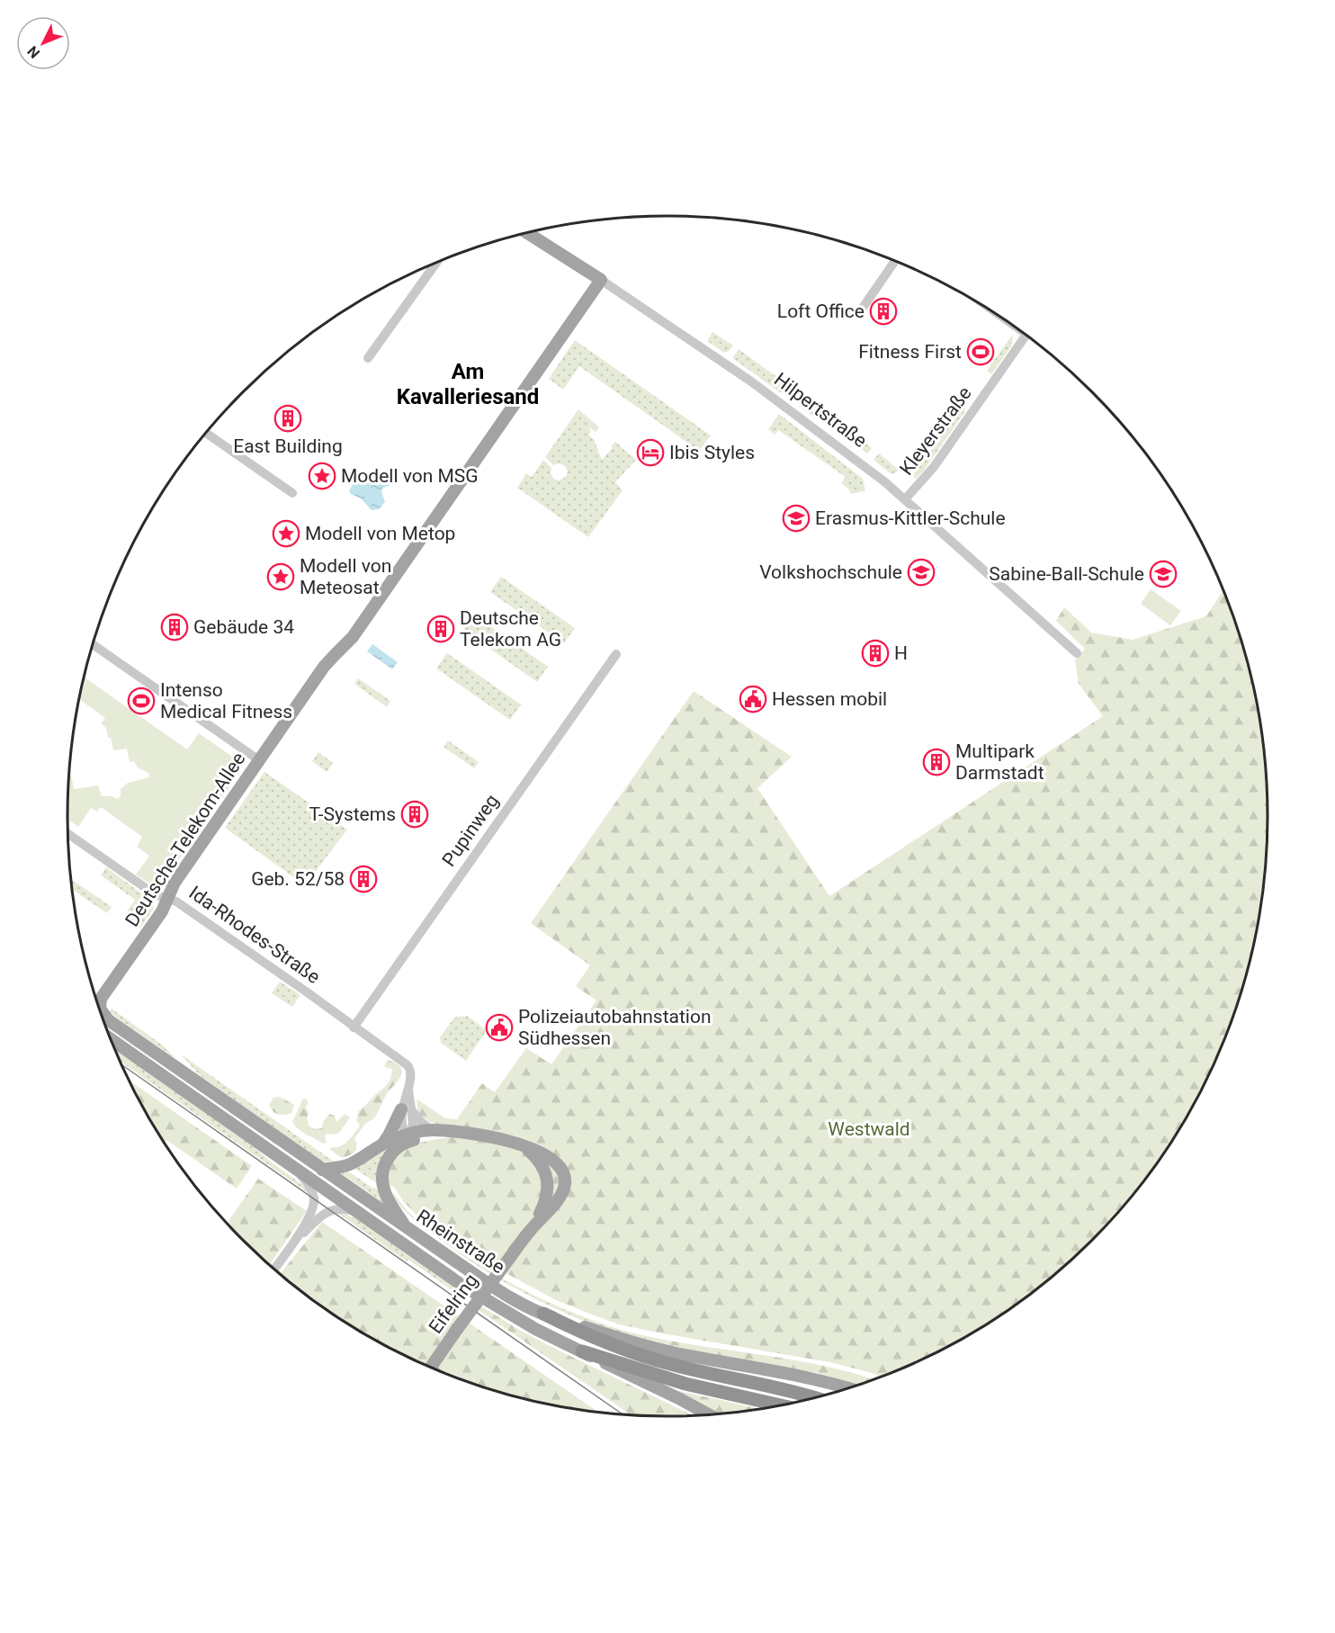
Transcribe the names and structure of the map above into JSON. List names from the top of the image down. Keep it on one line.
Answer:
{"streets":{"main road":["Hilpertstraße","Deutsche-Telekom-Allee","Rheinstraße","Eifelring"],"street":["Kleyerstraße","Pupinweg","Ida-Rhodes-Straße"]},"crossings":[["Hilpertstraße","Kleyerstraße"],["Hilpertstraße","Deutsche-Telekom-Allee"],["Pupinweg","Ida-Rhodes-Straße"],["Deutsche-Telekom-Allee","Ida-Rhodes-Straße"],["Deutsche-Telekom-Allee","Rheinstraße"]],"districts":["Am Kavalleriesand"],"parks":["Westwald"],"places":{"building":["Loft Office","East Building","Gebäude 34","Deutsche Telekom AG","H","Multipark Darmstadt","T-Systems","Geb. 52/58"],"sports":["Fitness First","Intenso Medical Fitness"],"hotel":["Ibis Styles"],"place":["Modell von MSG","Modell von Metop","Modell von Meteosat"],"school or university":["Erasmus-Kittler-Schule","Volkshochschule","Sabine-Ball-Schule"],"public building":["Hessen mobil","Polizeiautobahnstation Südhessen"]},"north":"bottom left"}
